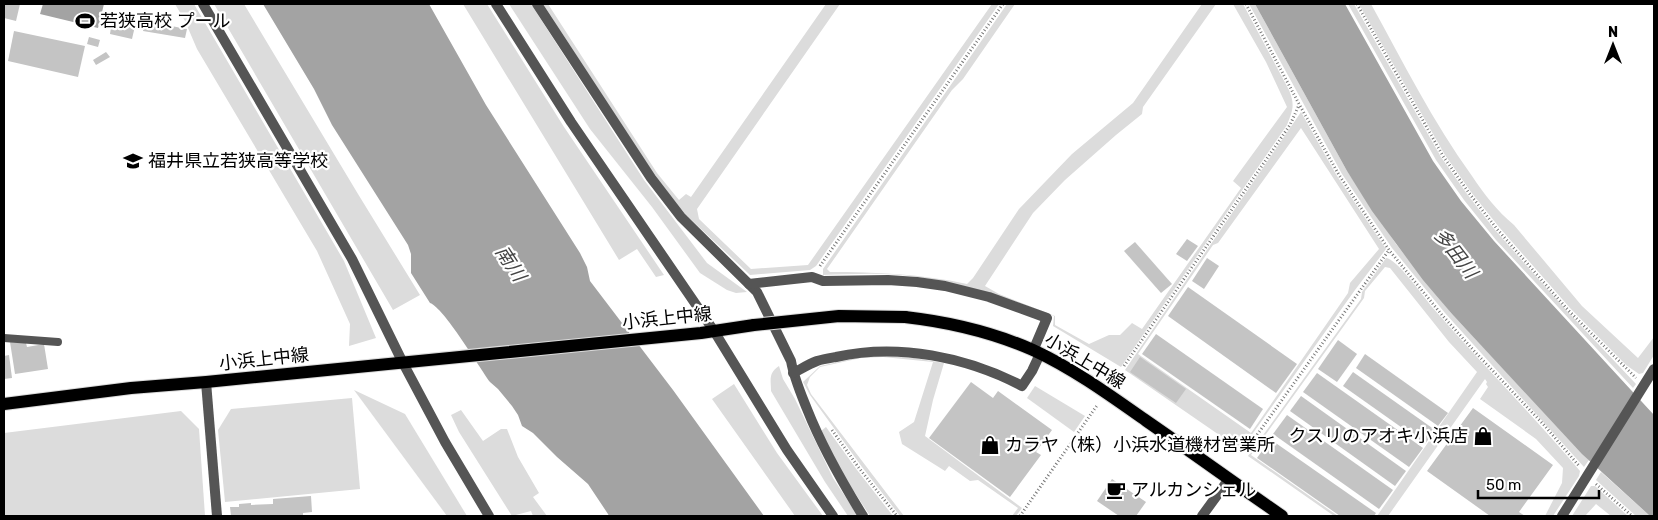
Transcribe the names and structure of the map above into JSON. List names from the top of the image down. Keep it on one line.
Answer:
{"streets":{"main road":["小浜上中線"]},"water":["多田川","南川"],"places":{"sports":["若狭高校 プール"],"school or university":["福井県立若狭高等学校"],"shop":["クスリのアオキ小浜店","カラヤ（株）小浜水道機材営業所"],"cafe":["アルカンシェル"]},"scale_bar":"50 m","north":"top"}
